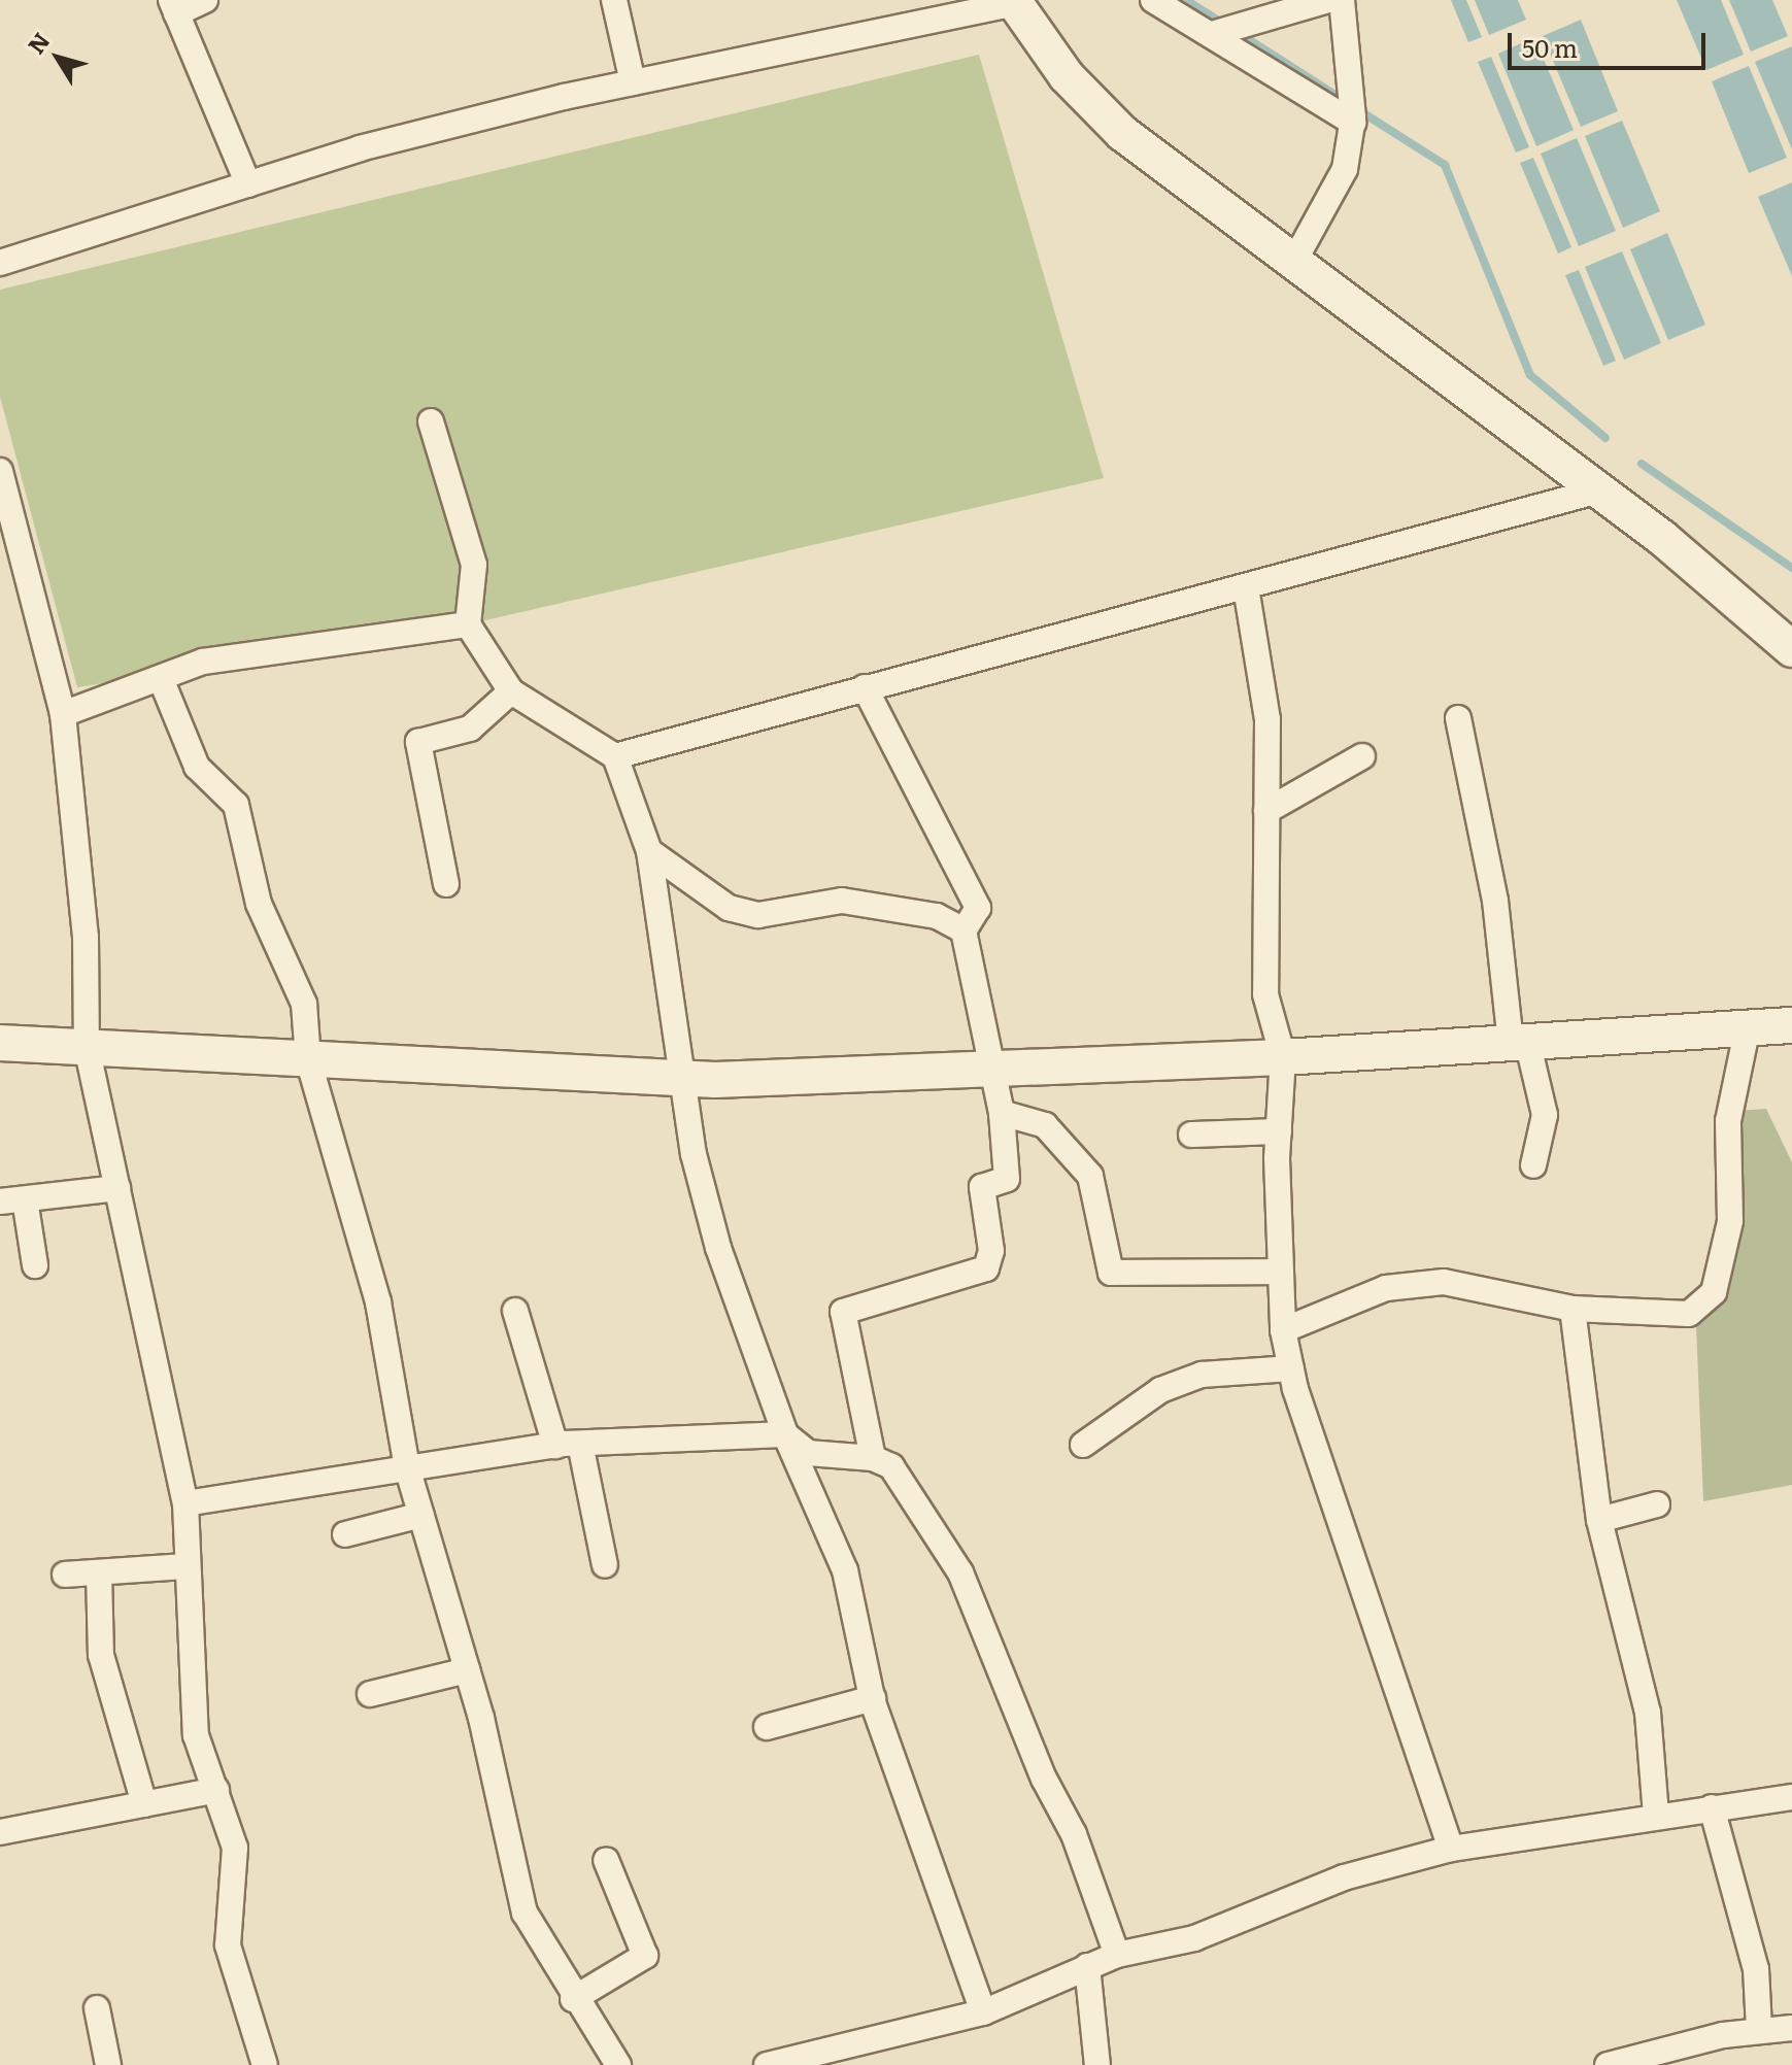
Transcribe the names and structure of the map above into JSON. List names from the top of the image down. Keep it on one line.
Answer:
{"scale_bar":"50 m","north":"top left"}
